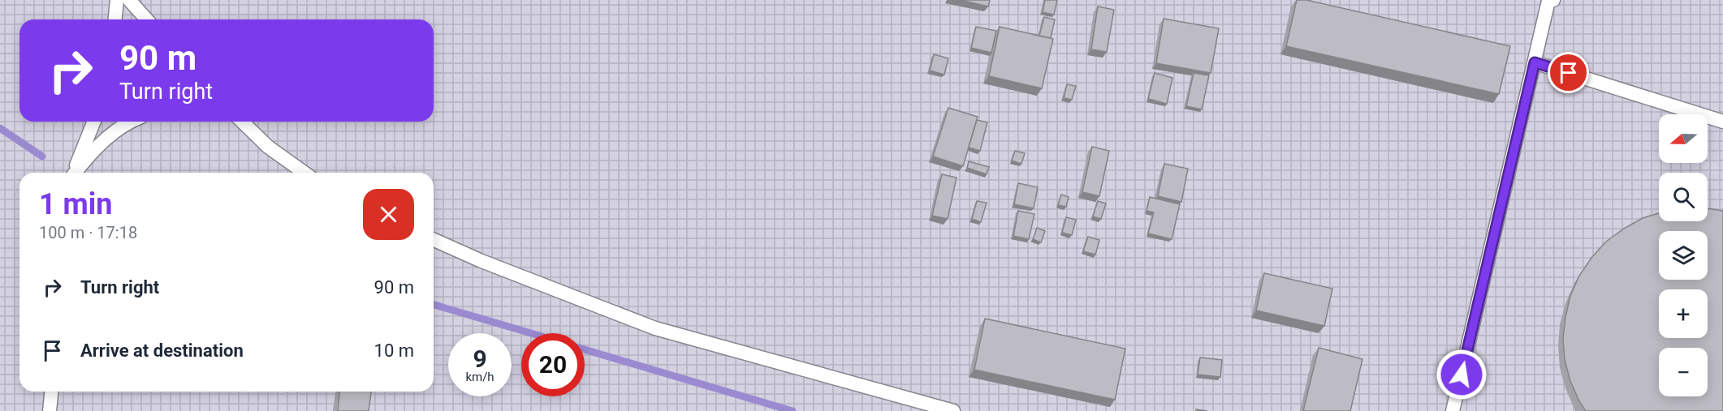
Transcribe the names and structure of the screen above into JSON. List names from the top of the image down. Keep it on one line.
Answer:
{"north":"left","page":{"turn":["90 m","Turn right"],"map_buttons":["+","−"],"heading":["1 min","100 m · 17:18"],"list":[{"name":"Turn right","value":"90 m"},{"name":"Arrive at destination","value":"10 m"}],"speed":"9 km/h","limit":"20"}}
